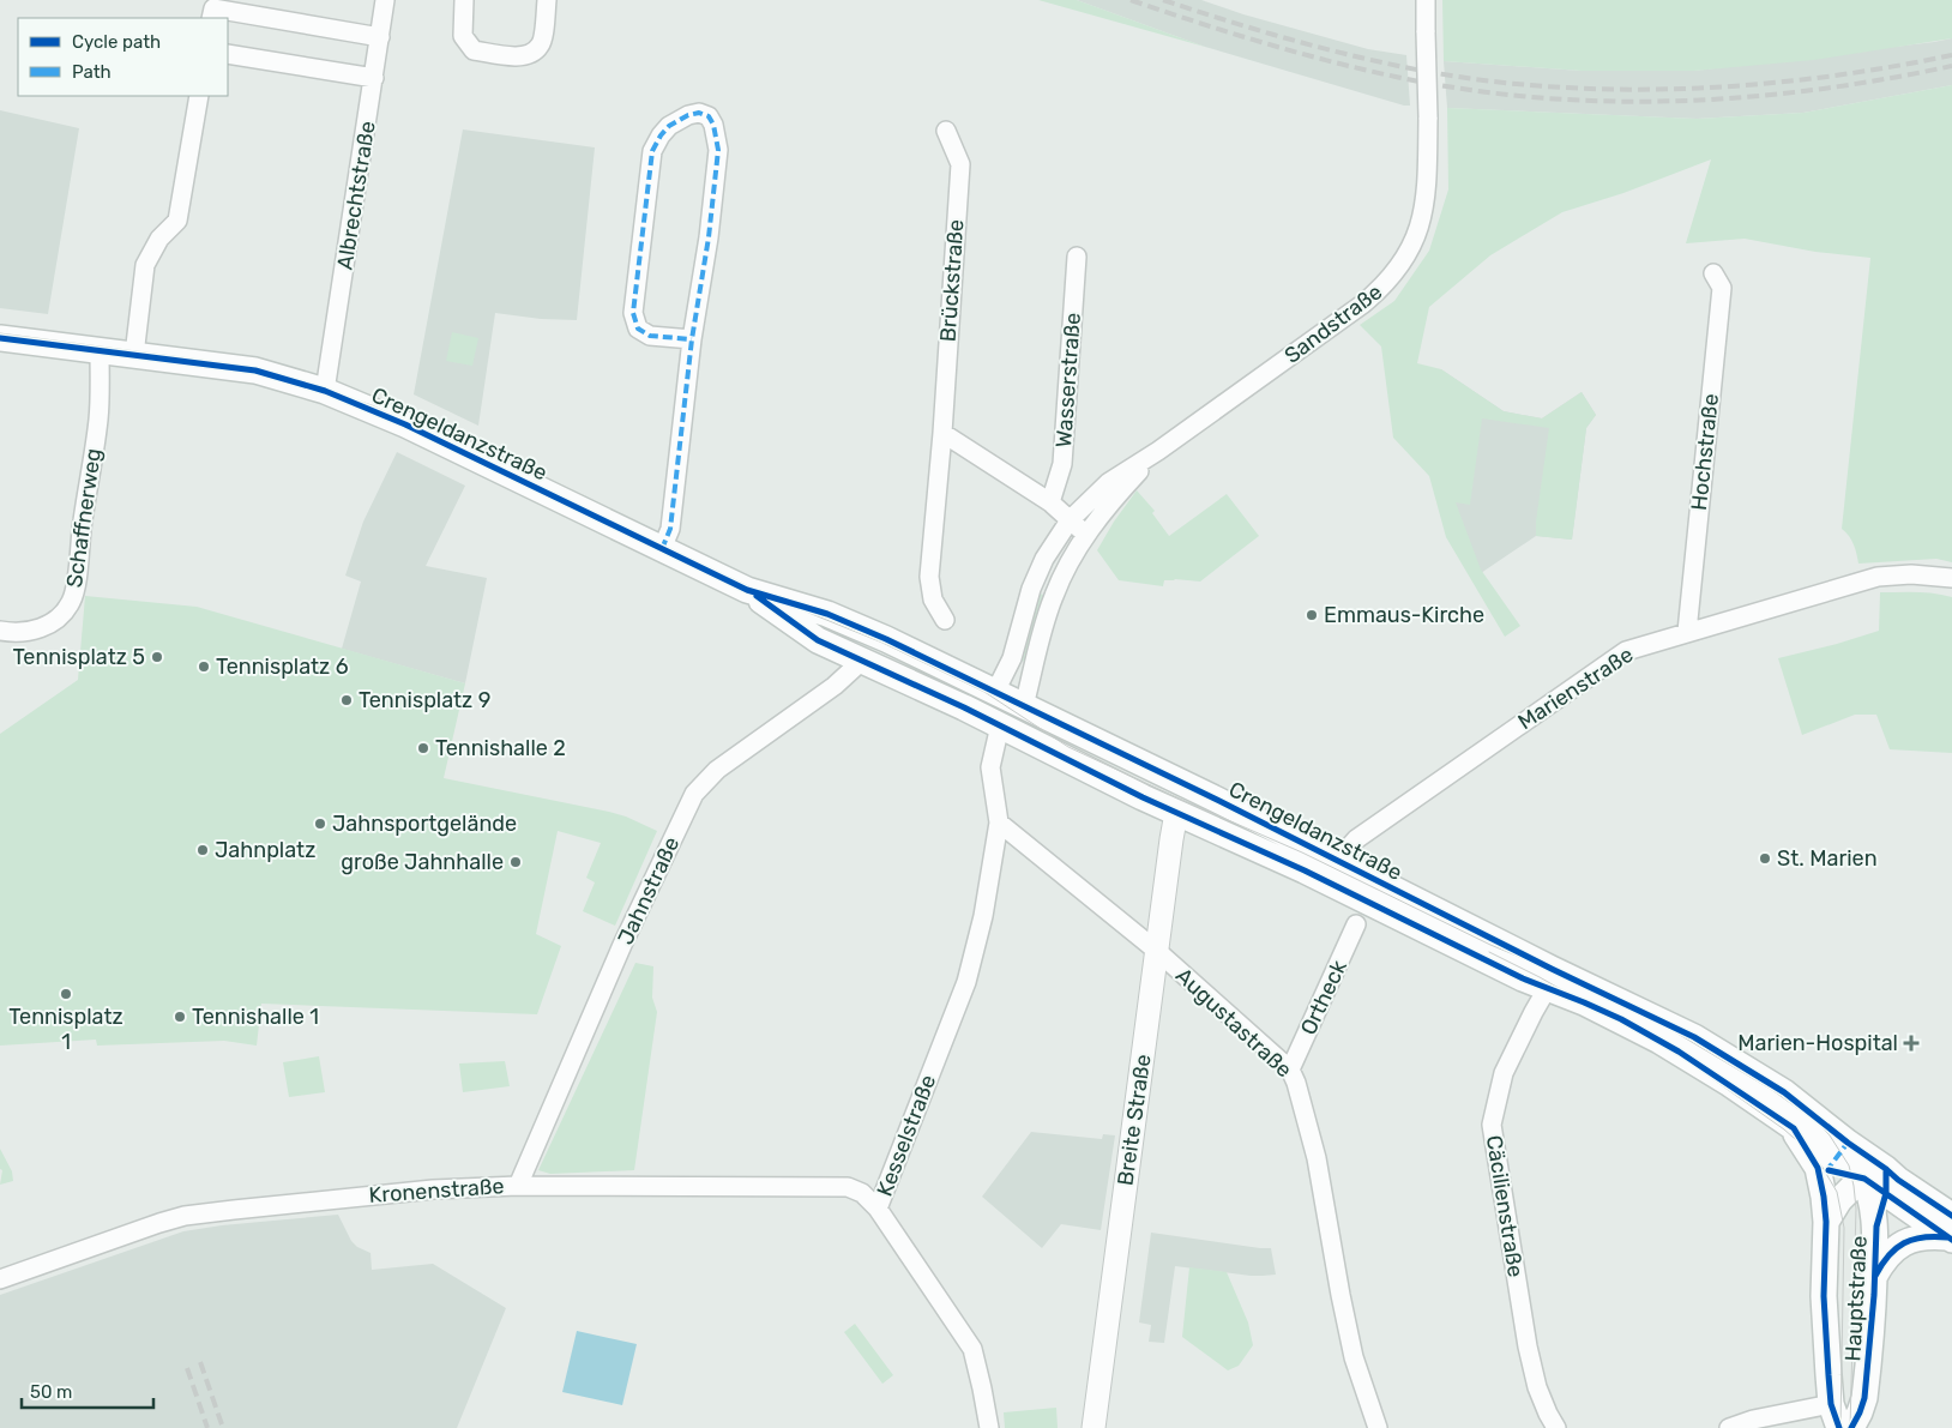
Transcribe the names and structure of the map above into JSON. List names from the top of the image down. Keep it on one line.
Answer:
{"streets":{"main road":["Crengeldanzstraße","Hauptstraße"],"street":["Albrechtstraße","Brückstraße","Sandstraße","Wasserstraße","Hochstraße","Schaffnerweg","Marienstraße","Jahnstraße","Ortheck","Augustastraße","Breite Straße","Kesselstraße","Kronenstraße","Cäcilienstraße"]},"crossings":[["Albrechtstraße","Crengeldanzstraße"],["Sandstraße","Crengeldanzstraße"],["Crengeldanzstraße","Schaffnerweg"],["Crengeldanzstraße","Marienstraße"],["Crengeldanzstraße","Jahnstraße"],["Crengeldanzstraße","Breite Straße"],["Crengeldanzstraße","Cäcilienstraße"],["Crengeldanzstraße","Hauptstraße"],["Hochstraße","Marienstraße"],["Jahnstraße","Kronenstraße"],["Ortheck","Augustastraße"],["Augustastraße","Breite Straße"],["Augustastraße","Kesselstraße"],["Kesselstraße","Kronenstraße"]],"places":{"other":["Emmaus-Kirche","Tennisplatz 5","Tennisplatz 6","Tennisplatz 9","Tennishalle 2","Jahnsportgelände","Jahnplatz","St. Marien","große Jahnhalle","Tennisplatz 1","Tennishalle 1"],"health":["Marien-Hospital"]},"legend":["Cycle path","Path"],"scale_bar":"50 m"}
